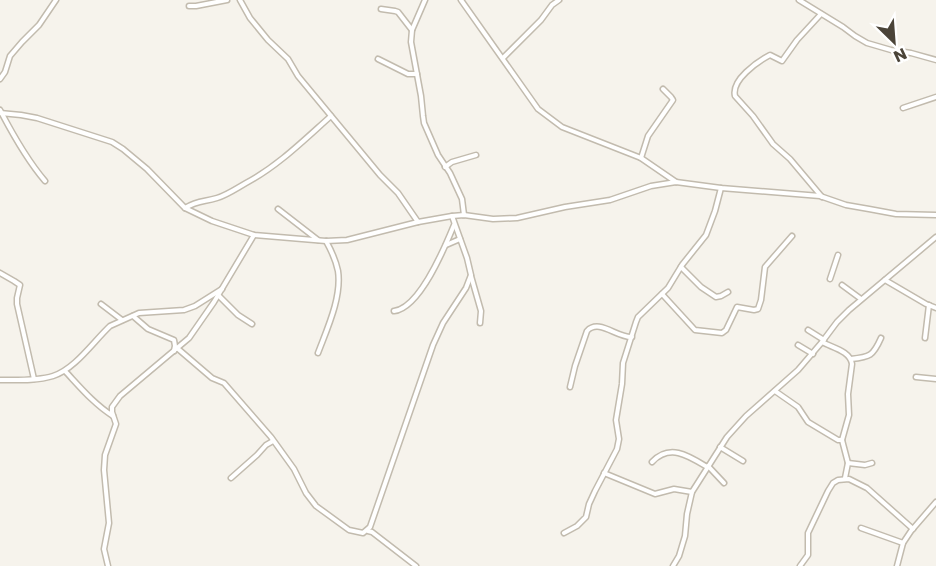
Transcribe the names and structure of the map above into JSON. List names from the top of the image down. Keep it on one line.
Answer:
{"north":"bottom right"}
